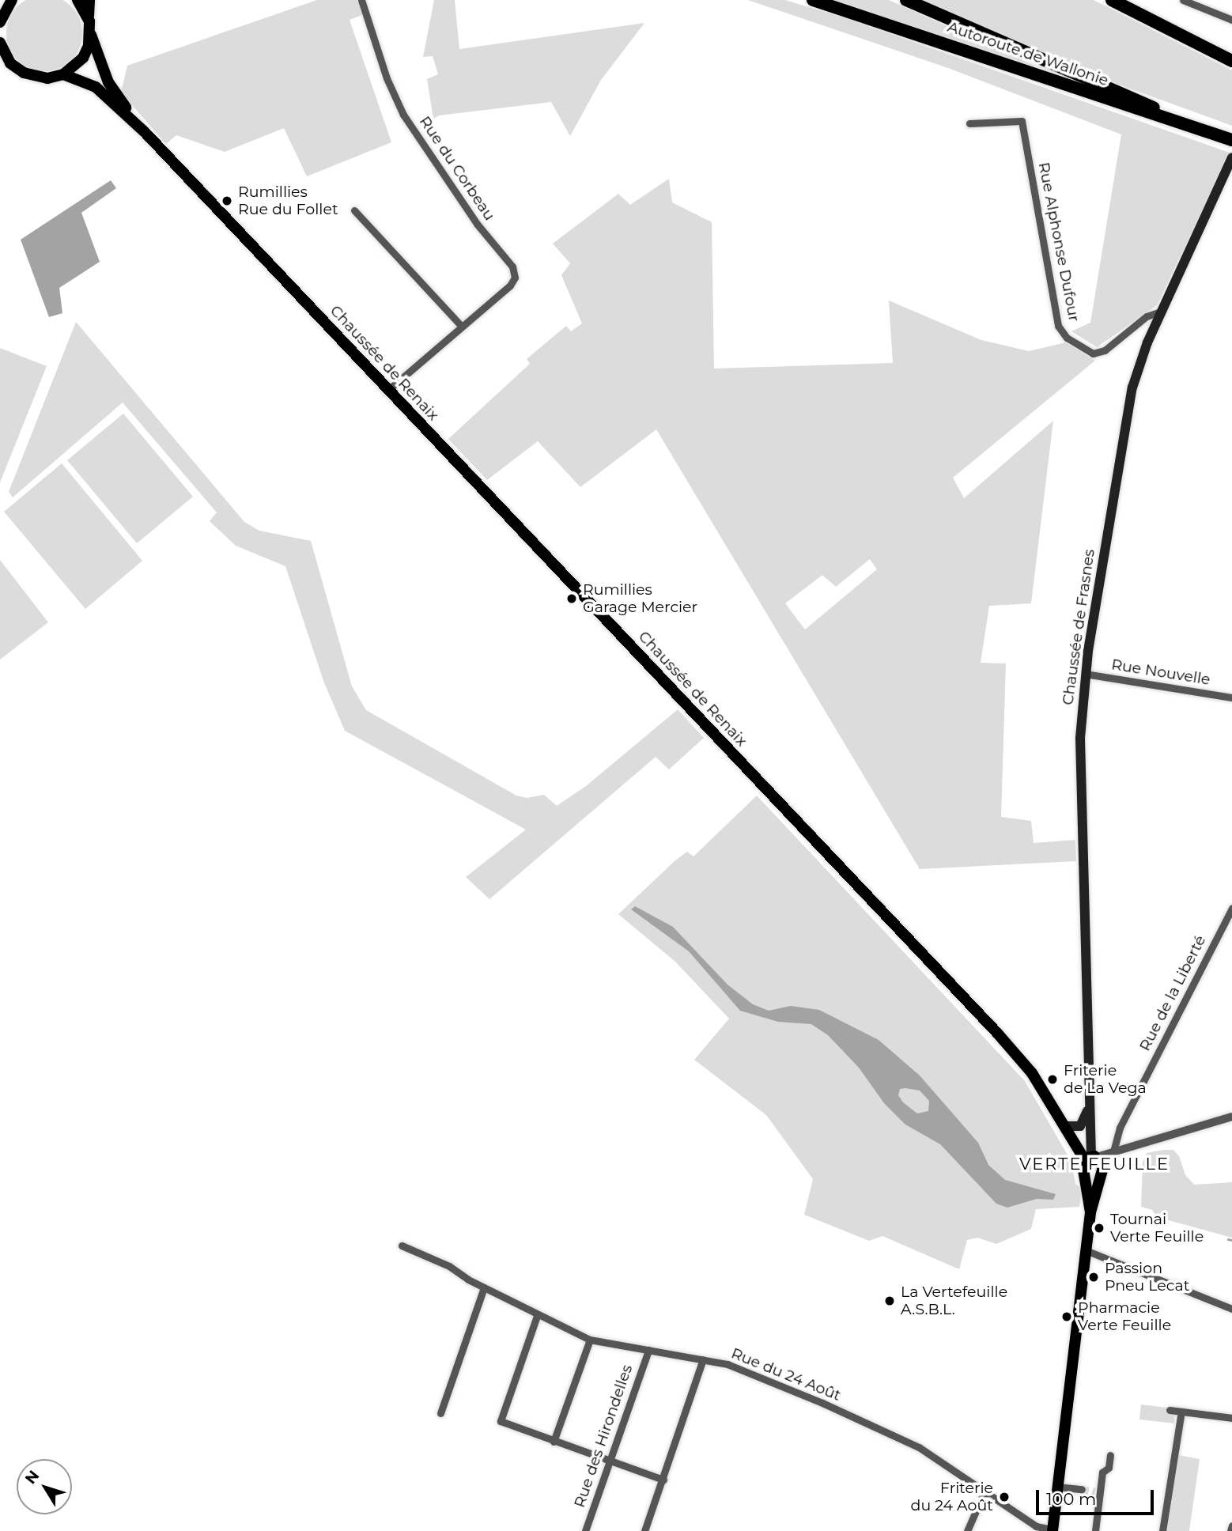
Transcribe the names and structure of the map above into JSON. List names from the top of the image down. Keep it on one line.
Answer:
{"streets":{"highway":["Autoroute de Wallonie"],"main road":["Chaussée de Renaix","Chaussée de Frasnes"],"street":["Rue du Corbeau","Rue Alphonse Dufour","Rue Nouvelle","Rue de la Liberté","Rue du 24 Août","Rue des Hirondelles"]},"crossings":[["Rue du Corbeau","Chaussée de Renaix"],["Rue Alphonse Dufour","Chaussée de Frasnes"],["Chaussée de Renaix","Chaussée de Frasnes"],["Chaussée de Frasnes","Rue Nouvelle"],["Rue du 24 Août","Rue des Hirondelles"]],"districts":["VERTE FEUILLE"],"places":["Rumillies Rue du Follet","Rumillies Garage Mercier","Friterie de La Vega","Tournai Verte Feuille","Passion Pneu Lecat","La Vertefeuille A.S.B.L.","Pharmacie Verte Feuille","Friterie du 24 Août"],"scale_bar":"100 m","north":"top left"}
